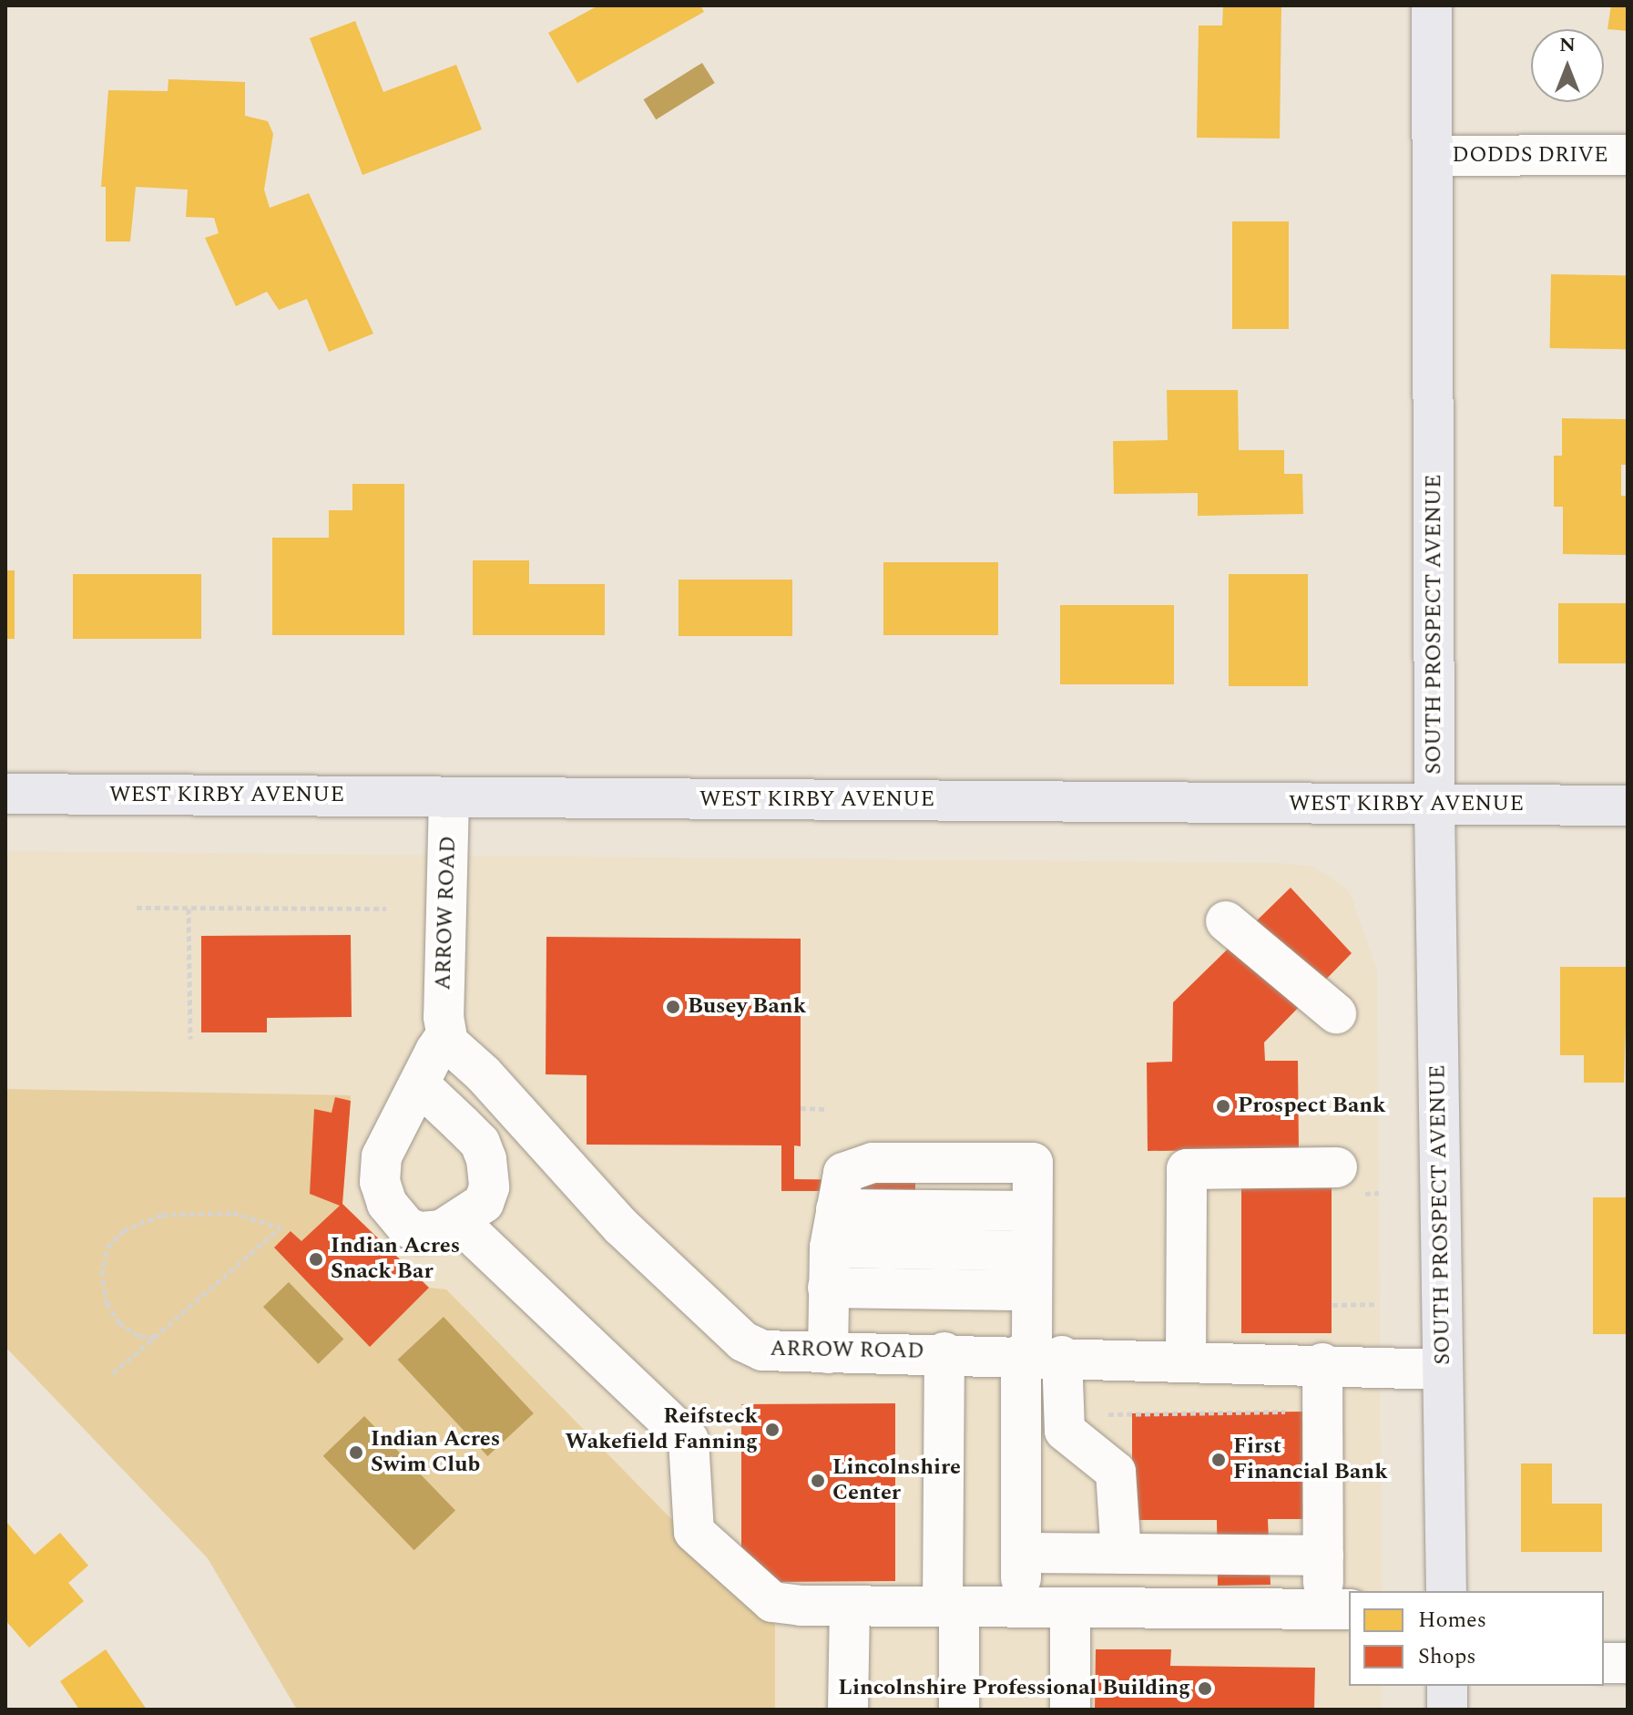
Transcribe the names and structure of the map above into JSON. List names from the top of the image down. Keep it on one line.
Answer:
{"streets":{"main road":["SOUTH PROSPECT AVENUE","WEST KIRBY AVENUE"],"street":["DODDS DRIVE","ARROW ROAD"]},"crossings":[["DODDS DRIVE","SOUTH PROSPECT AVENUE"],["SOUTH PROSPECT AVENUE","WEST KIRBY AVENUE"],["SOUTH PROSPECT AVENUE","ARROW ROAD"],["WEST KIRBY AVENUE","ARROW ROAD"]],"places":["Busey Bank","Prospect Bank","Indian Acres Snack Bar","Reifsteck Wakefield Fanning","Indian Acres Swim Club","First Financial Bank","Lincolnshire Center","Lincolnshire Professional Building"],"legend":["Homes","Shops"],"north":"top"}
